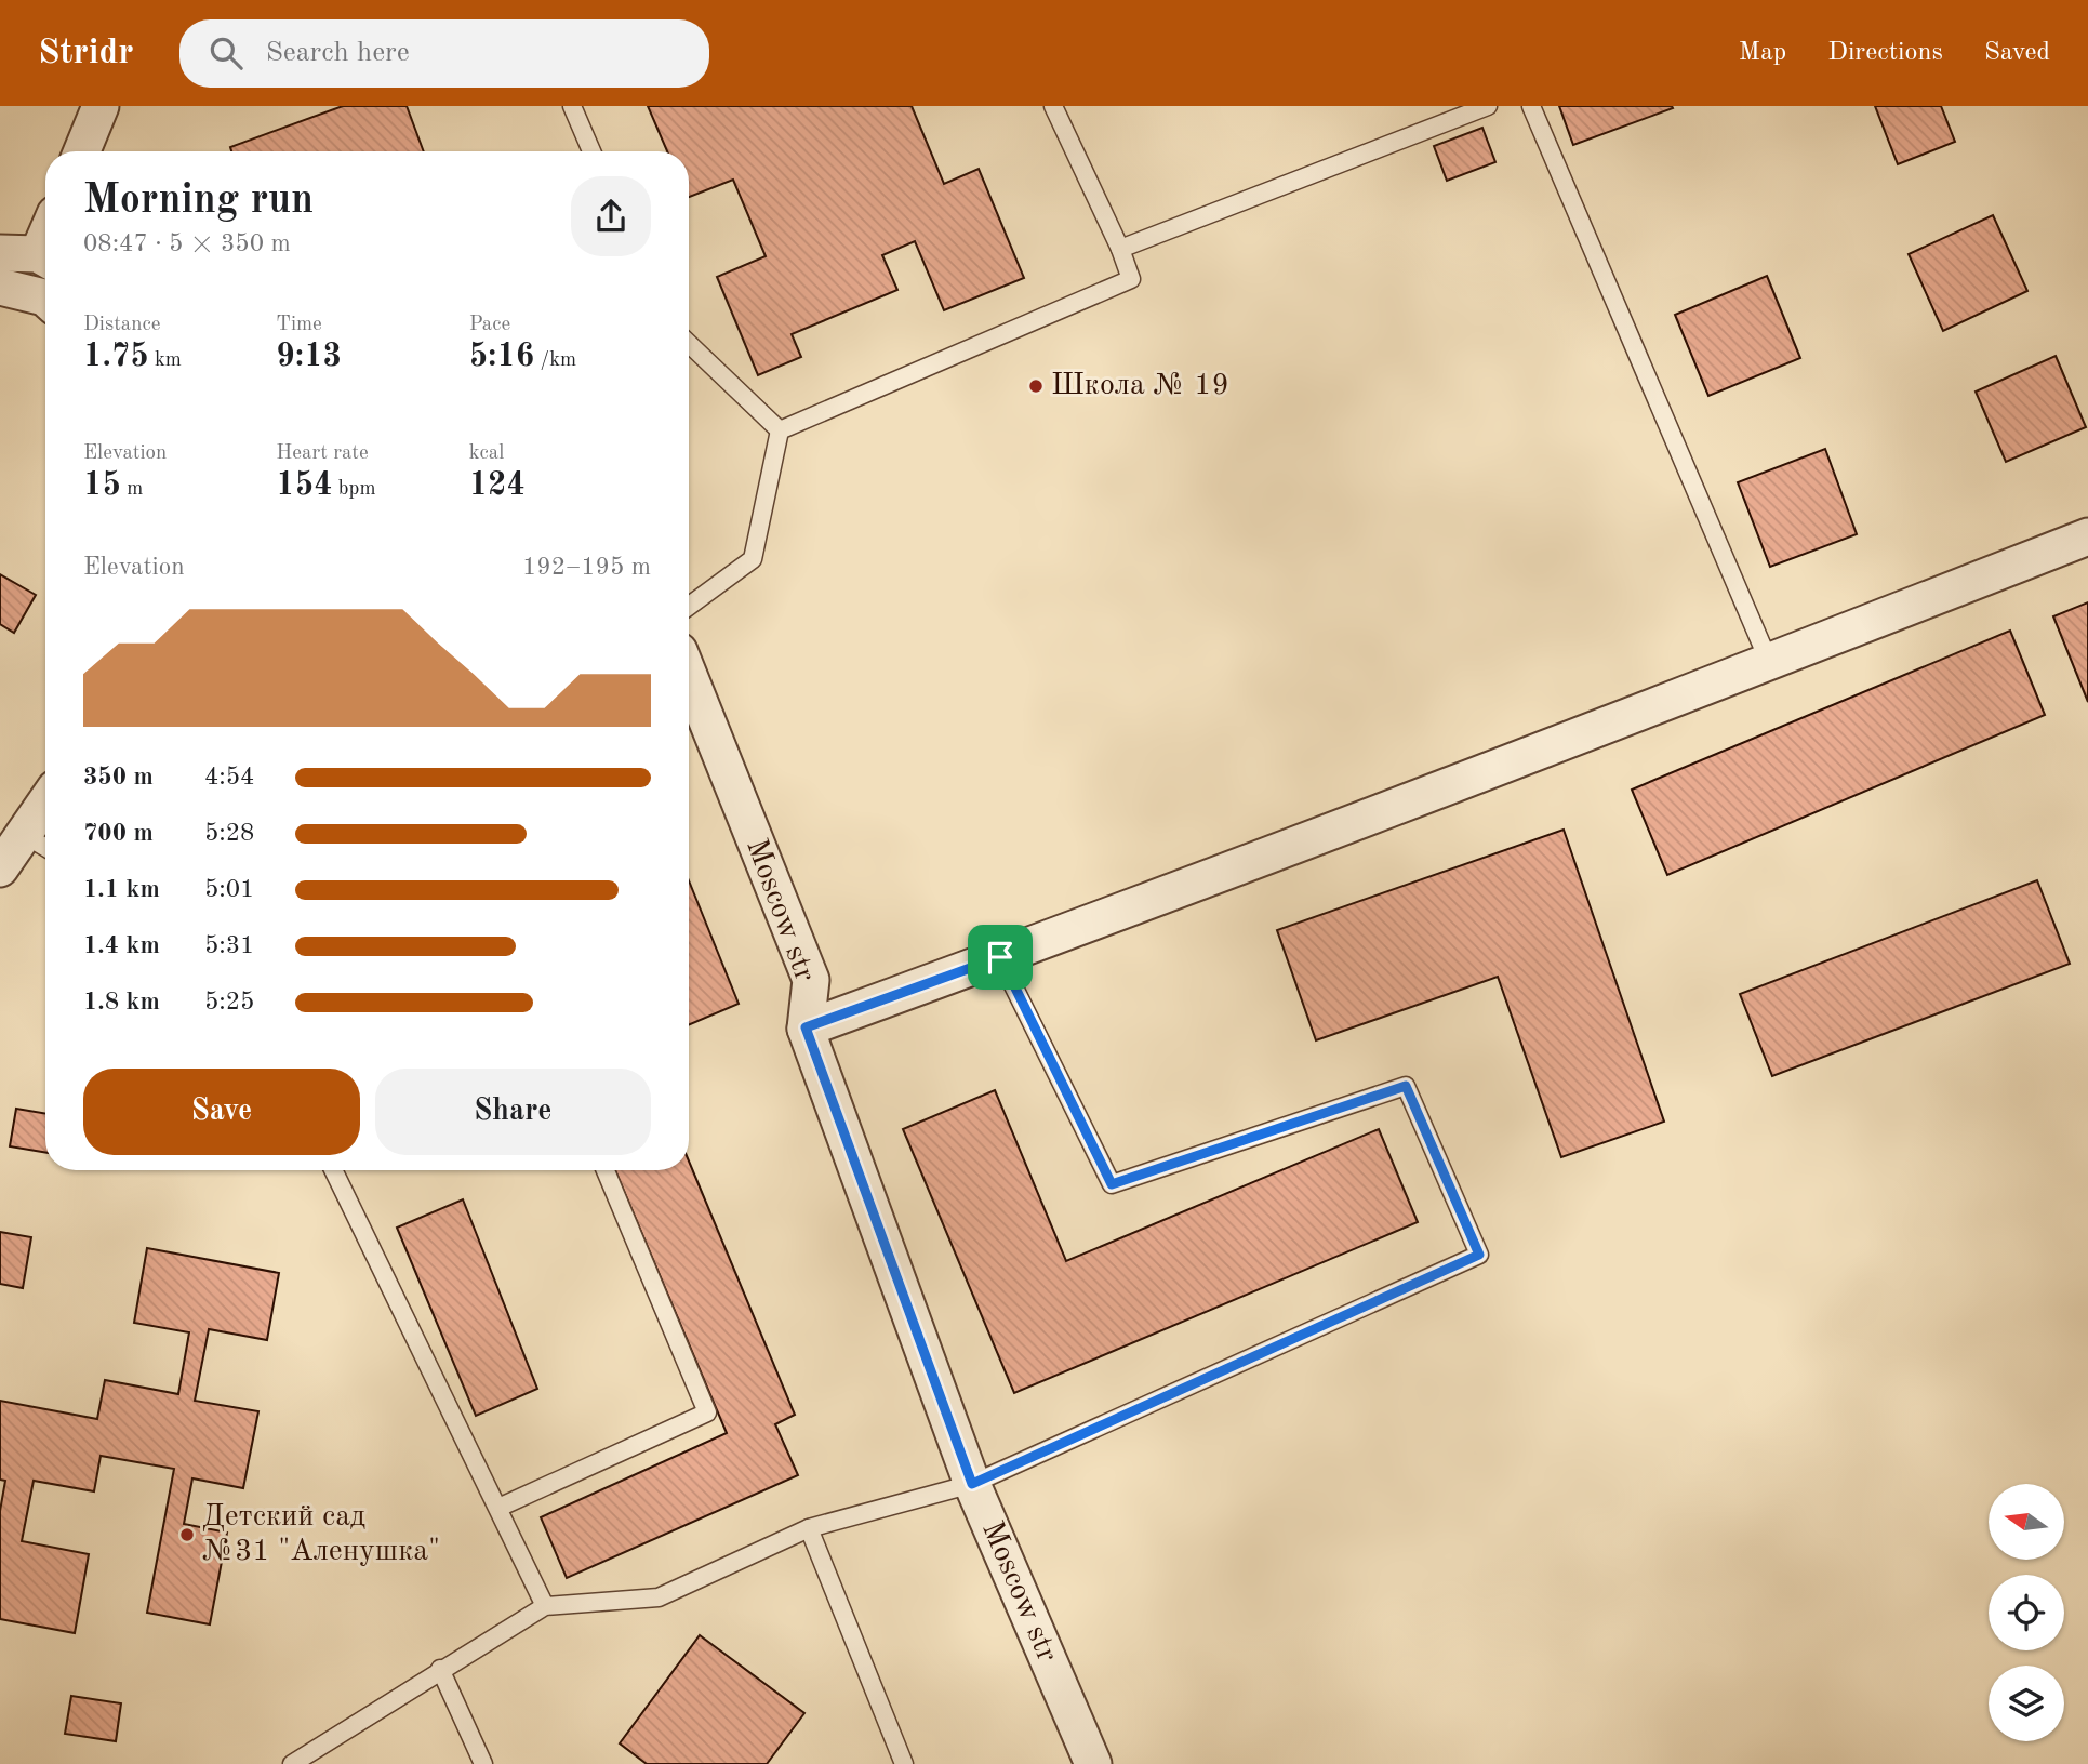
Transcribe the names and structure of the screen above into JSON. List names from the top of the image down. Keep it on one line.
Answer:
{"streets":{"street":["Moscow str"]},"places":["Школа № 19","Детский сад №31 \"Аленушка\""],"north":"left","page":{"header":"Stridr","search":"Search here","nav":["Map","Directions","Saved"],"heading":["Morning run","08:47 · 5 × 350 m"],"stats":[["Distance","1.75 km"],["Time","9:13"],["Pace","5:16 /km"],["Elevation","15 m"],["Heart rate","154 bpm"],["kcal","124"]],"chart":["Elevation","192–195 m"],"list":[{"name":"350 m","note":"4:54"},{"name":"700 m","note":"5:28"},{"name":"1.1 km","note":"5:01"},{"name":"1.4 km","note":"5:31"},{"name":"1.8 km","note":"5:25"}],"buttons":["Save","Share"]}}
